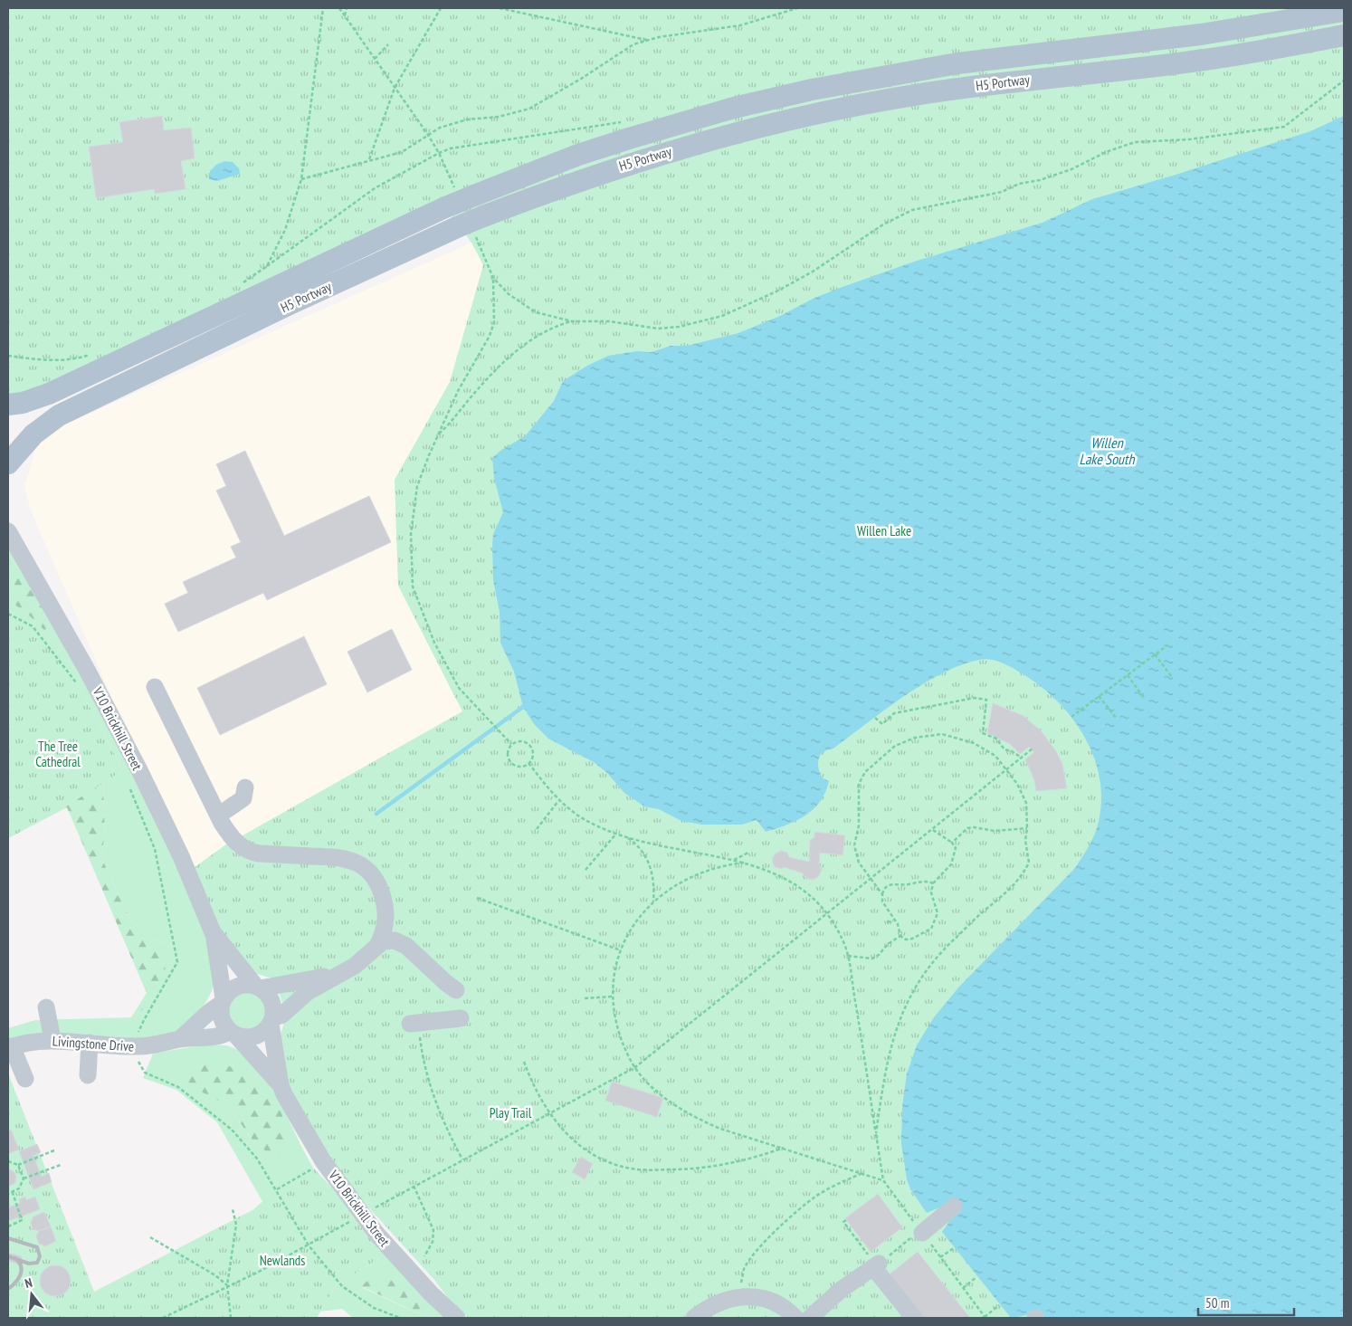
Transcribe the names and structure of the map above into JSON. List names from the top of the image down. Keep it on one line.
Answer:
{"streets":{"main road":["H5 Portway"],"street":["V10 Brickhill Street","Livingstone Drive"]},"crossings":[["V10 Brickhill Street","Livingstone Drive"]],"water":["Willen Lake South"],"parks":["Willen Lake","The Tree Cathedral","Play Trail","Newlands"],"scale_bar":"50 m","north":"top"}
